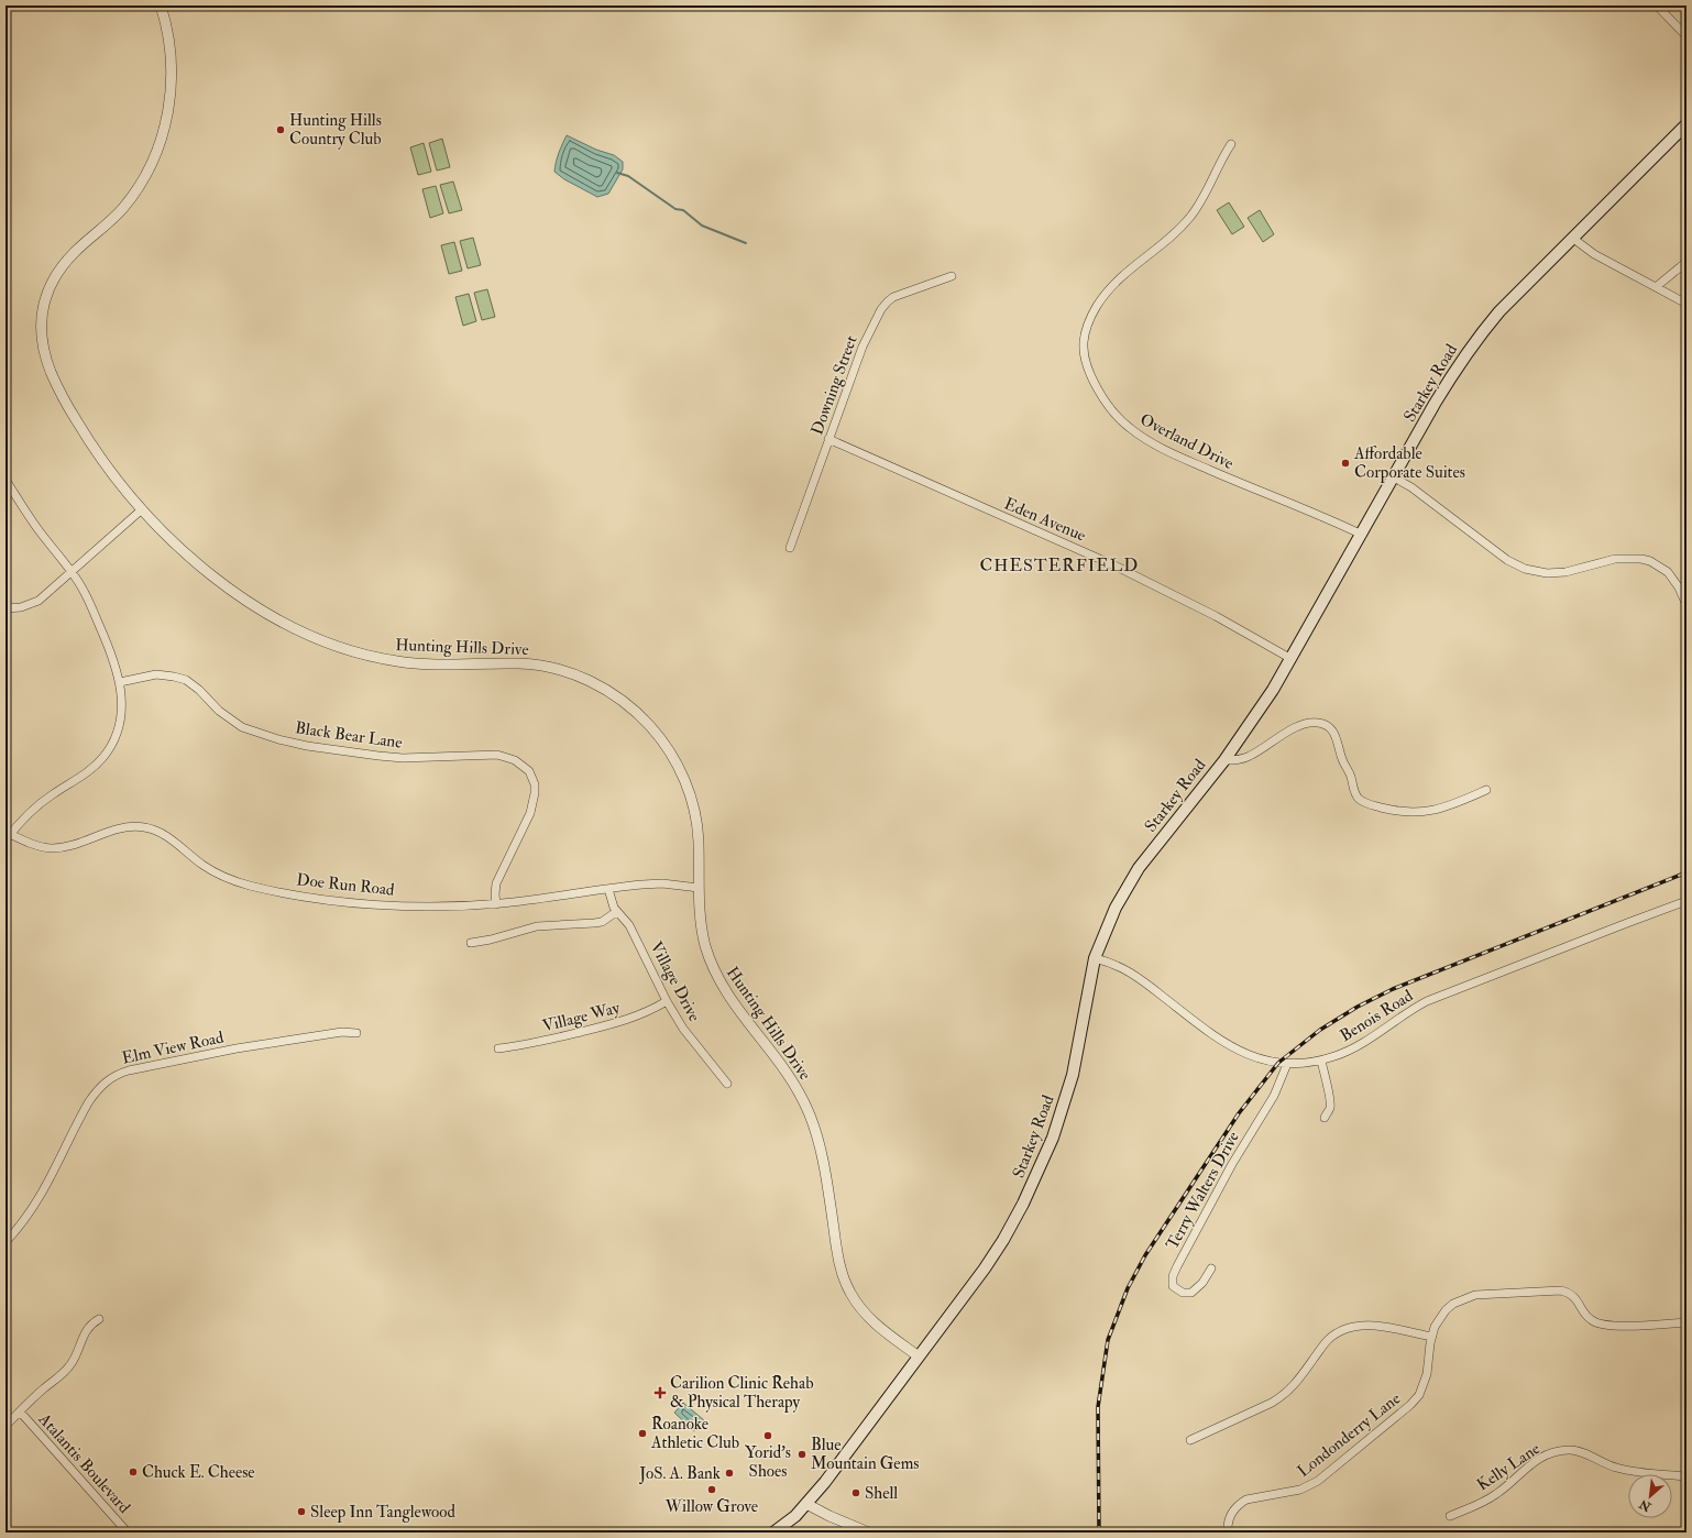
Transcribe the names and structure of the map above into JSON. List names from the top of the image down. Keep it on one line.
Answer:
{"streets":{"main road":["Starkey Road"],"street":["Downing Street","Overland Drive","Eden Avenue","Hunting Hills Drive","Black Bear Lane","Doe Run Road","Village Drive","Benois Road","Village Way","Elm View Road","Terry Walters Drive","Londonderry Lane","Atalantis Boulevard","Kelly Lane"]},"crossings":[["Starkey Road","Overland Drive"],["Starkey Road","Eden Avenue"],["Starkey Road","Hunting Hills Drive"],["Starkey Road","Benois Road"],["Downing Street","Eden Avenue"],["Hunting Hills Drive","Doe Run Road"],["Black Bear Lane","Doe Run Road"],["Doe Run Road","Village Drive"],["Village Drive","Village Way"],["Benois Road","Terry Walters Drive"]],"districts":["CHESTERFIELD"],"places":{"other":["Hunting Hills Country Club","Affordable Corporate Suites","Roanoke Athletic Club","Yorid's Shoes","Blue Mountain Gems","Chuck E. Cheese","JoS. A. Bank","Willow Grove","Shell","Sleep Inn Tanglewood"],"health":["Carilion Clinic Rehab & Physical Therapy"]},"north":"bottom left"}
